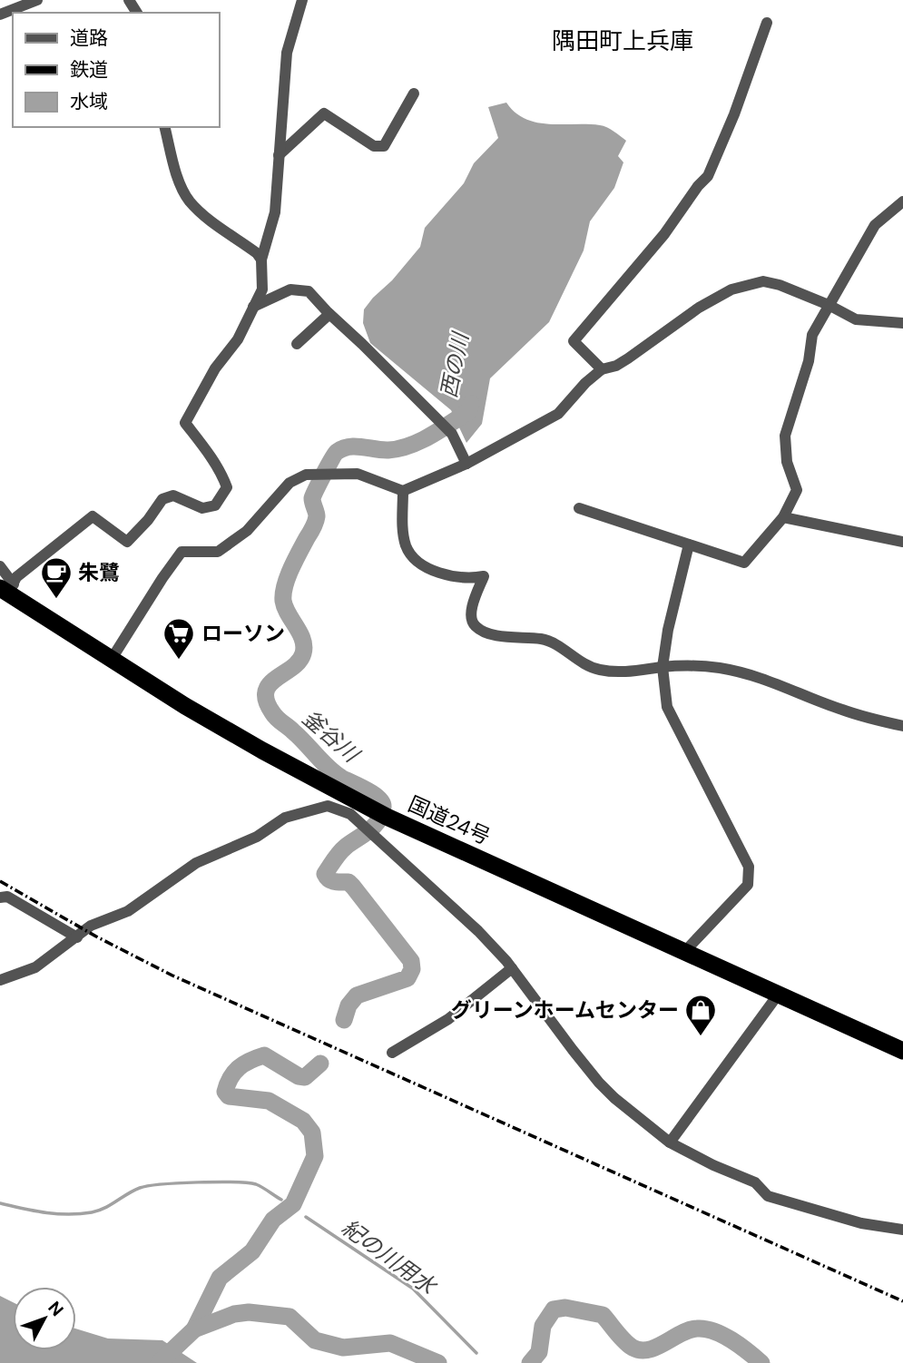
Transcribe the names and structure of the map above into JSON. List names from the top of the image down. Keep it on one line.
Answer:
{"streets":{"highway":["国道24号"]},"districts":["隅田町上兵庫"],"water":["西の川","釜谷川","紀の川用水"],"places":{"cafe":["朱鷺"],"supermarket":["ローソン"],"shop":["グリーンホームセンター"]},"legend":["道路","鉄道","水域"],"north":"top right"}
